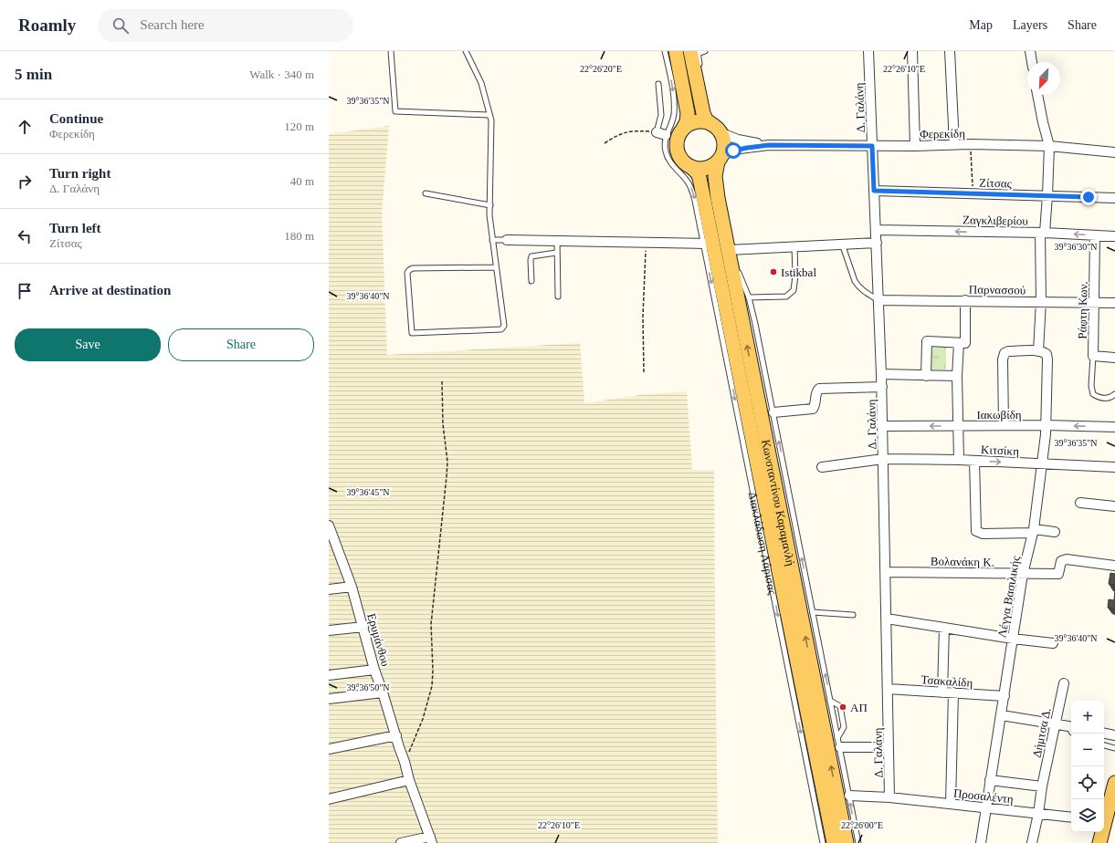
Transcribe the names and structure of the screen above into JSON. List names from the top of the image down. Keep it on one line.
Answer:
{"streets":{"main road":["Κωνσταντίνου Καραμανλή"],"street":["Δ. Γαλάνη","Φερεκίδη","Ζίτσας","Ζαγκλιβερίου","Παρνασσού","Ράφτη Κων.","Ιακωβίδη","Κιτσίκη","Βολανάκη Κ.","Λέγγα Βασιλικής","Ερυμάνθου","Τσακαλίδη","Δήμτσα Δ.","Προσαλέντη"],"lane":["Διακλάδωση Λάρισας"]},"crossings":[["Δ. Γαλάνη","Φερεκίδη"],["Δ. Γαλάνη","Ζίτσας"],["Δ. Γαλάνη","Ζαγκλιβερίου"],["Δ. Γαλάνη","Παρνασσού"],["Δ. Γαλάνη","Ιακωβίδη"],["Δ. Γαλάνη","Κιτσίκη"],["Δ. Γαλάνη","Βολανάκη Κ."],["Δ. Γαλάνη","Τσακαλίδη"],["Δ. Γαλάνη","Προσαλέντη"],["Φερεκίδη","Κωνσταντίνου Καραμανλή"],["Φερεκίδη","Λέγγα Βασιλικής"],["Ζίτσας","Λέγγα Βασιλικής"],["Ζαγκλιβερίου","Ράφτη Κων."],["Ζαγκλιβερίου","Λέγγα Βασιλικής"],["Παρνασσού","Ράφτη Κων."],["Παρνασσού","Λέγγα Βασιλικής"],["Ιακωβίδη","Λέγγα Βασιλικής"],["Κιτσίκη","Λέγγα Βασιλικής"],["Βολανάκη Κ.","Λέγγα Βασιλικής"],["Λέγγα Βασιλικής","Τσακαλίδη"],["Λέγγα Βασιλικής","Προσαλέντη"],["Δήμτσα Δ.","Προσαλέντη"]],"one_way":["Ζαγκλιβερίου"],"places":["Istikbal","ΑΠ"],"north":"bottom left","page":{"header":"Roamly","search":"Search here","nav":["Map","Layers","Share"],"heading":["5 min","Walk · 340 m"],"list":[["Continue","Φερεκίδη","120 m"],["Turn right","Δ. Γαλάνη","40 m"],["Turn left","Ζίτσας","180 m"],"Arrive at destination"],"buttons":["Save","Share"],"map_buttons":["+","−"]},"coordinates":["22°26'20\"E","22°26'10\"E","39°36'35\"N","39°36'30\"N","39°36'40\"N","39°36'45\"N","39°36'50\"N","22°26'00\"E"]}
